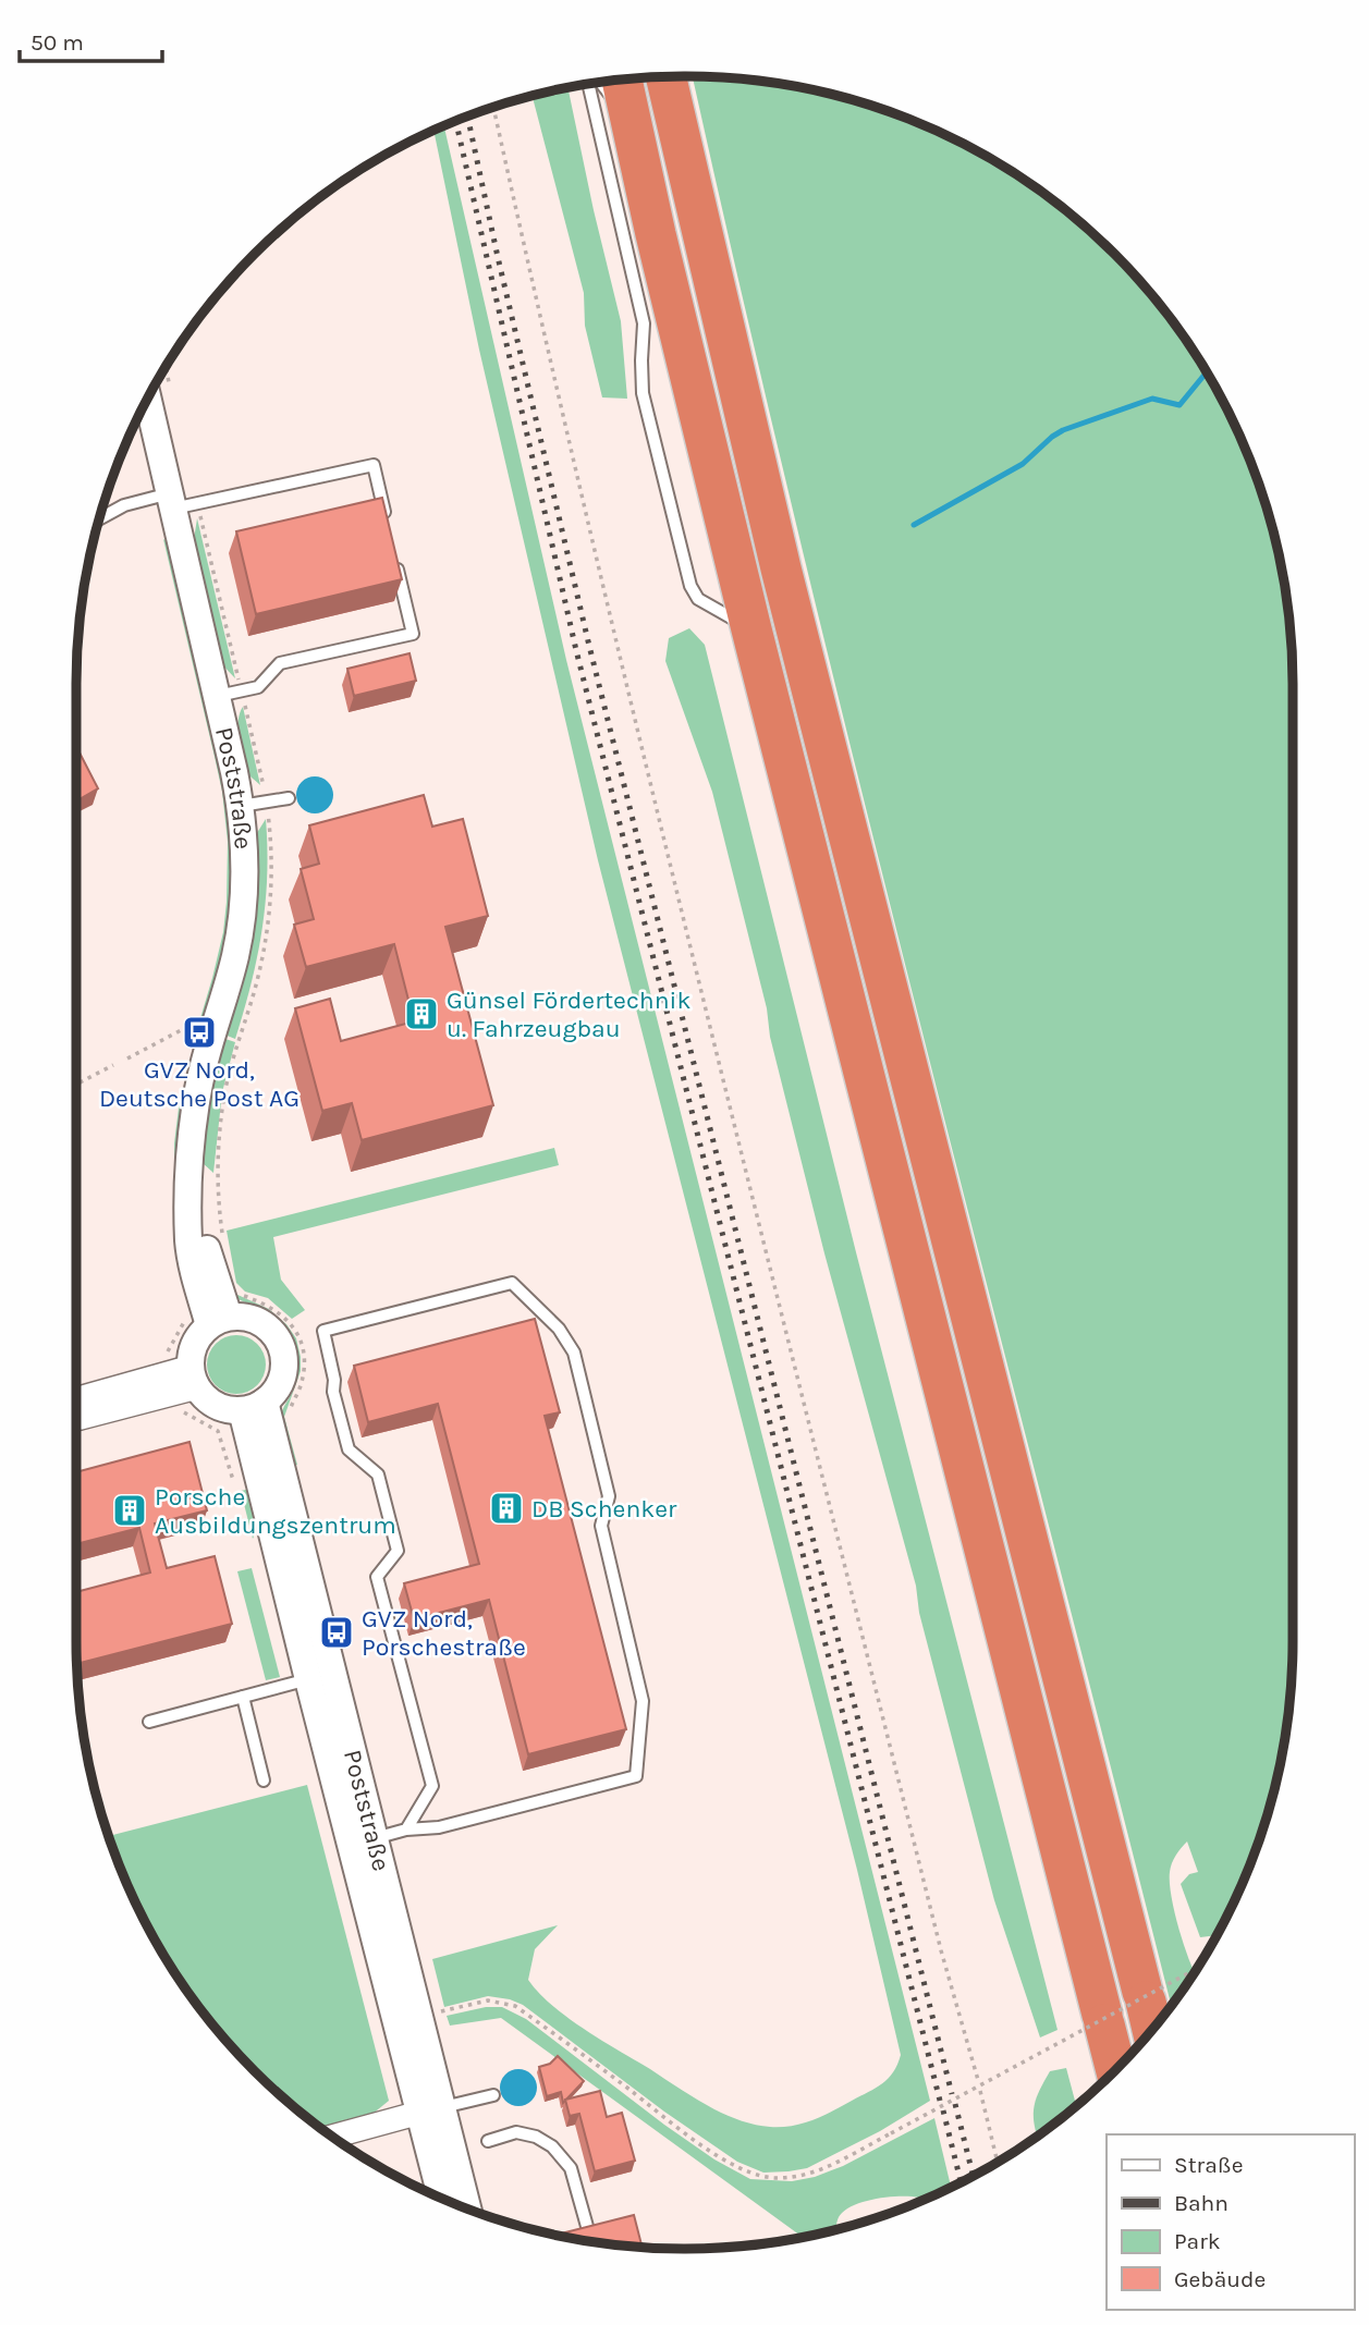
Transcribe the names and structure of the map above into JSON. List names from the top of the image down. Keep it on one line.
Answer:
{"streets":{"street":["Poststraße"]},"places":{"building":["Günsel Fördertechnik u. Fahrzeugbau","DB Schenker","Porsche Ausbildungszentrum"],"bus stop":["GVZ Nord, Deutsche Post AG","GVZ Nord, Porschestraße"]},"legend":["Straße","Bahn","Park","Gebäude"],"scale_bar":"50 m"}
